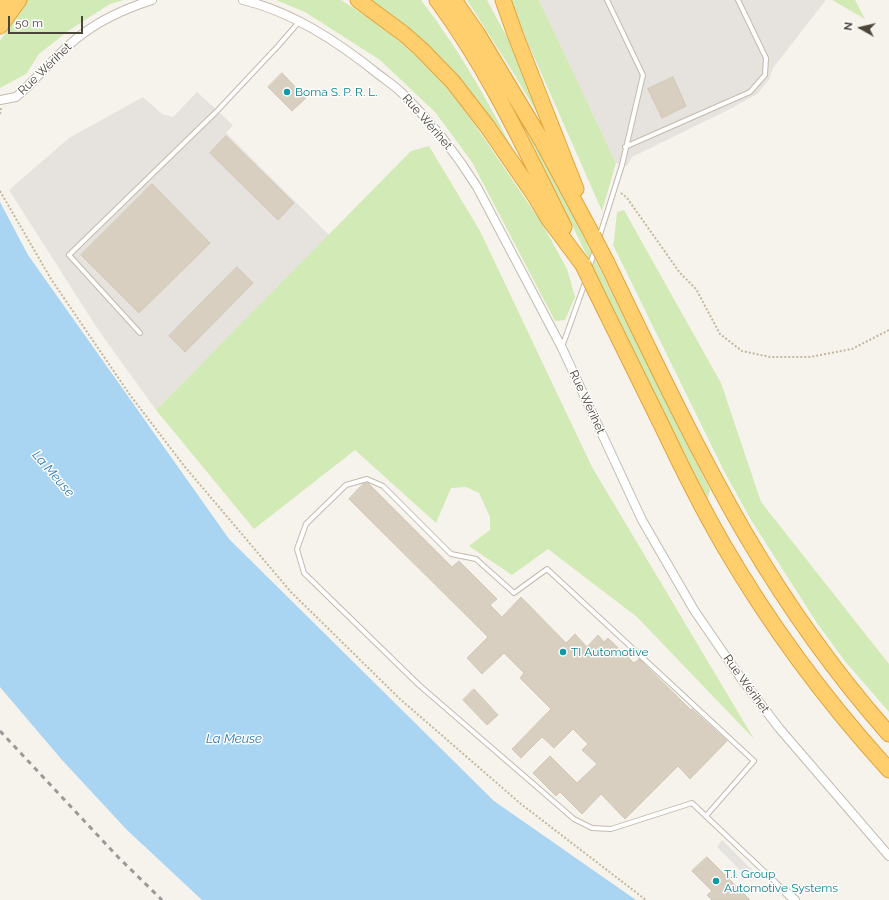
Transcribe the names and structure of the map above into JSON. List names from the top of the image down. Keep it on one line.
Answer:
{"streets":{"street":["Rue Wérihet"]},"water":["La Meuse"],"places":["Boma S. P. R. L.","TI Automotive","T.I. Group Automotive Systems"],"scale_bar":"50 m","north":"left"}
